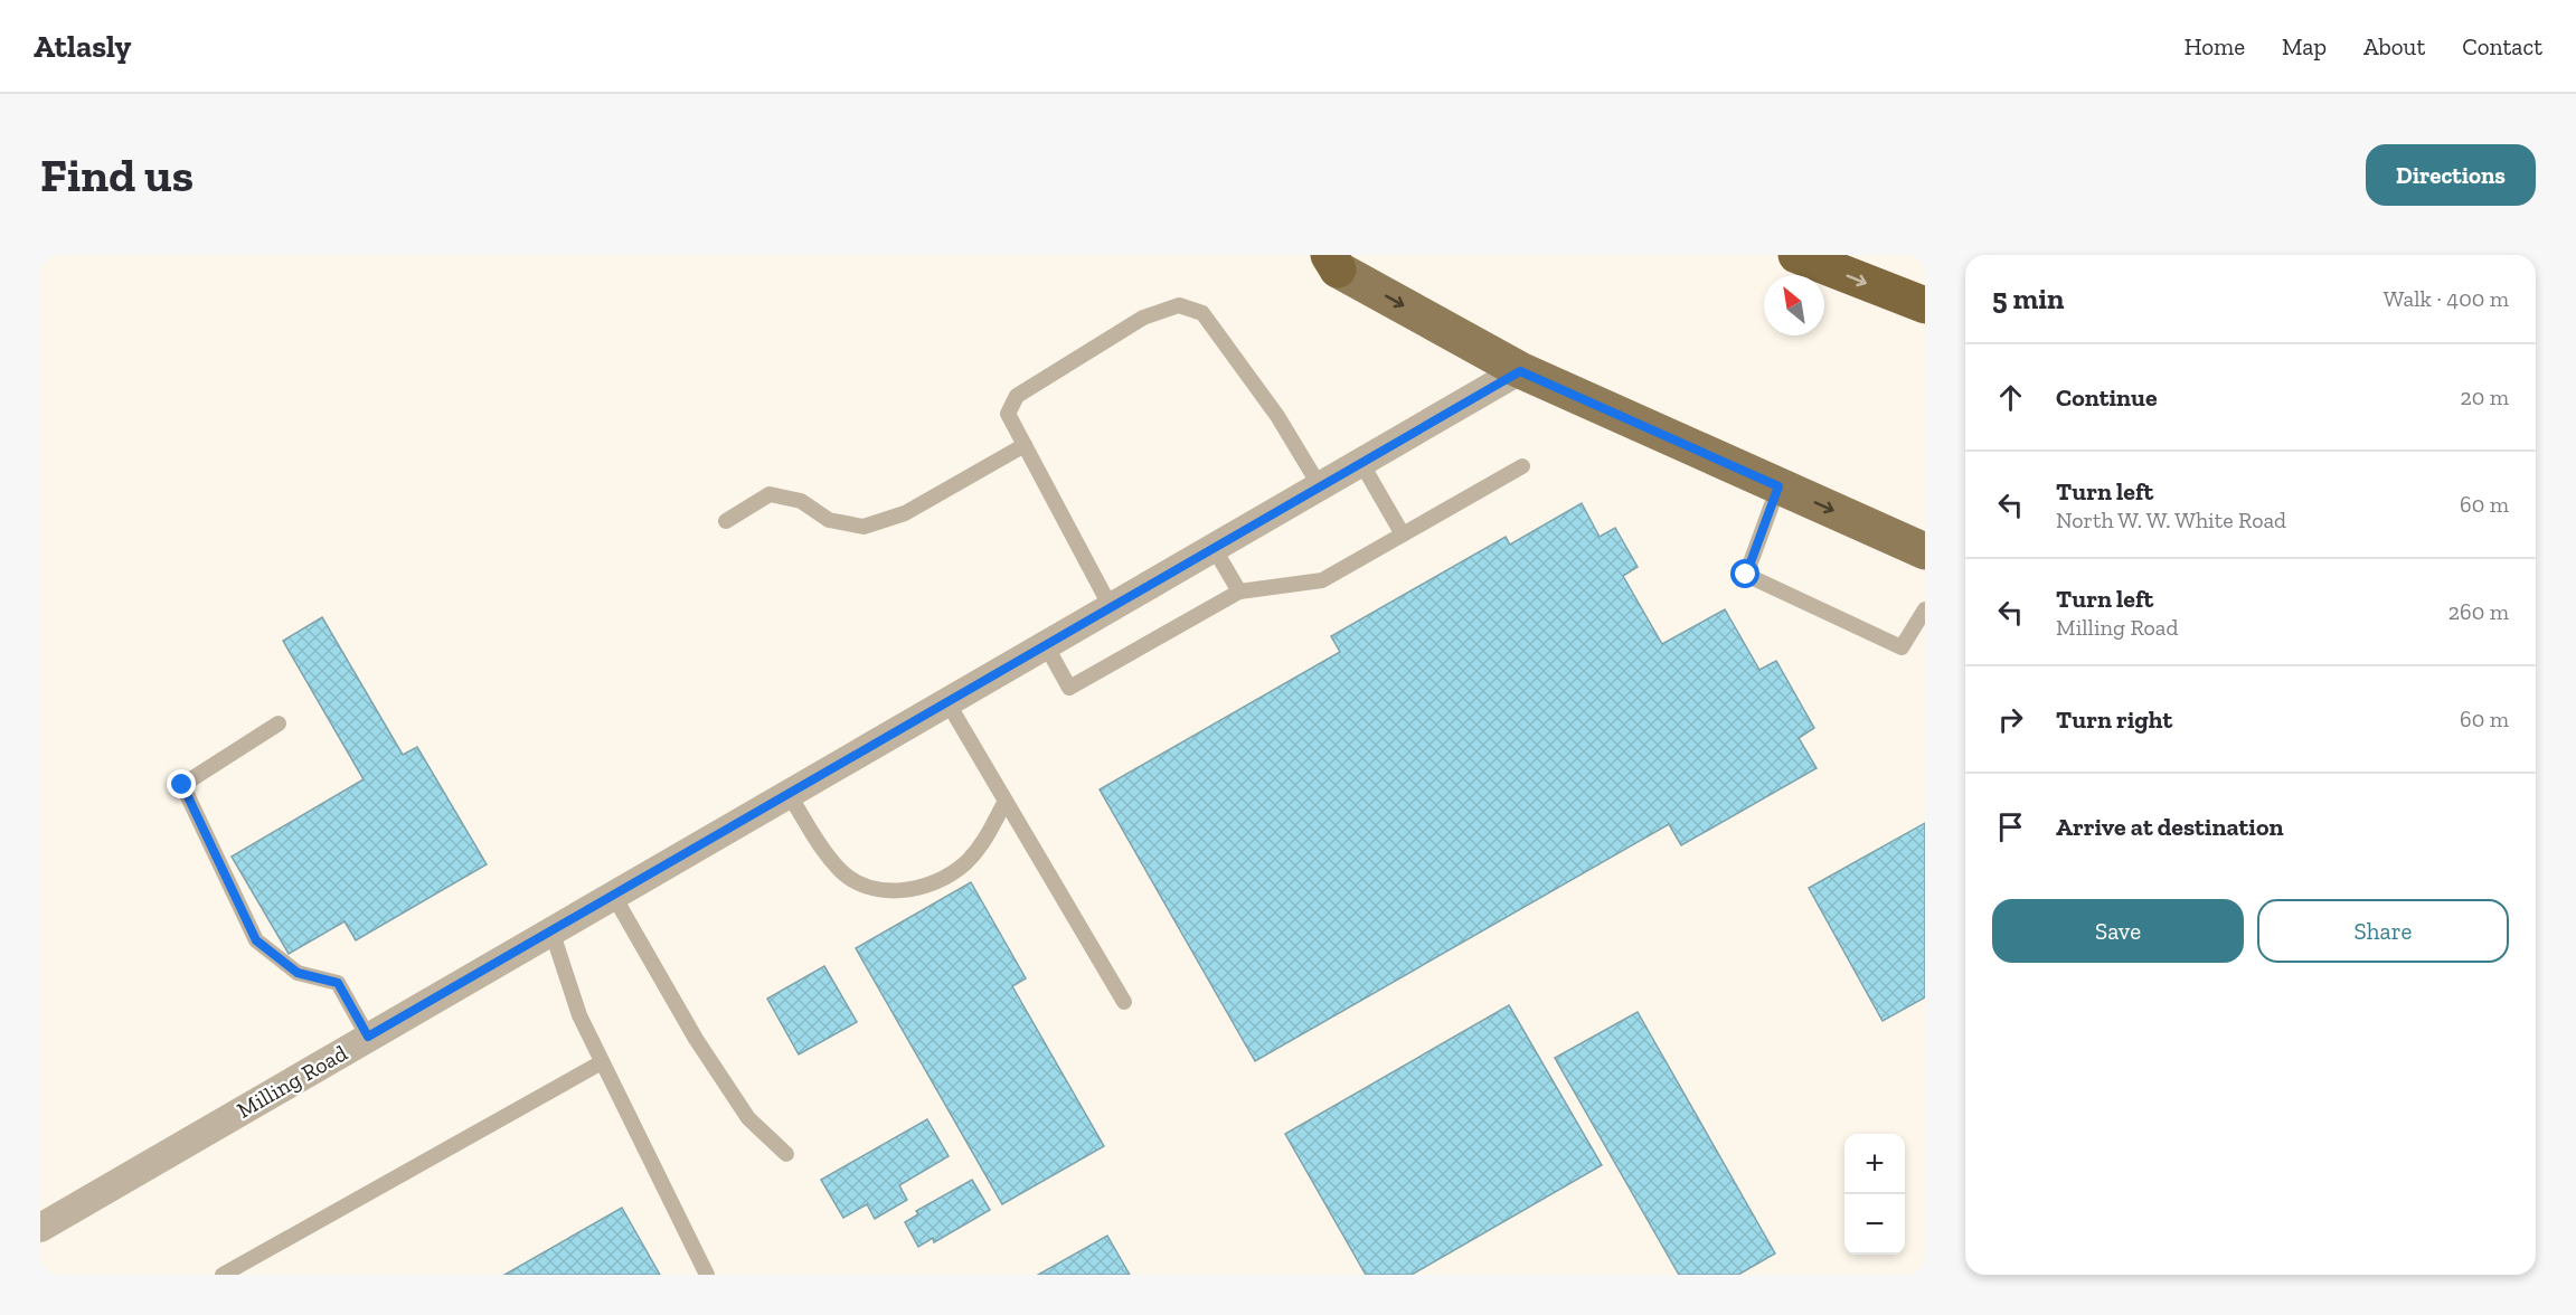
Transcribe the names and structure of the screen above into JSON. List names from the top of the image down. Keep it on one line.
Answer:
{"streets":{"street":["Milling Road"]},"north":"top left","page":{"header":"Atlasly","nav":["Home","Map","About","Contact"],"buttons":["Directions",["Save","Share"]],"title":"Find us","heading":["5 min","Walk · 400 m"],"list":[["Continue","20 m"],["Turn left","North W. W. White Road","60 m"],["Turn left","Milling Road","260 m"],["Turn right","60 m"],"Arrive at destination"],"map_buttons":["+","−"]}}
